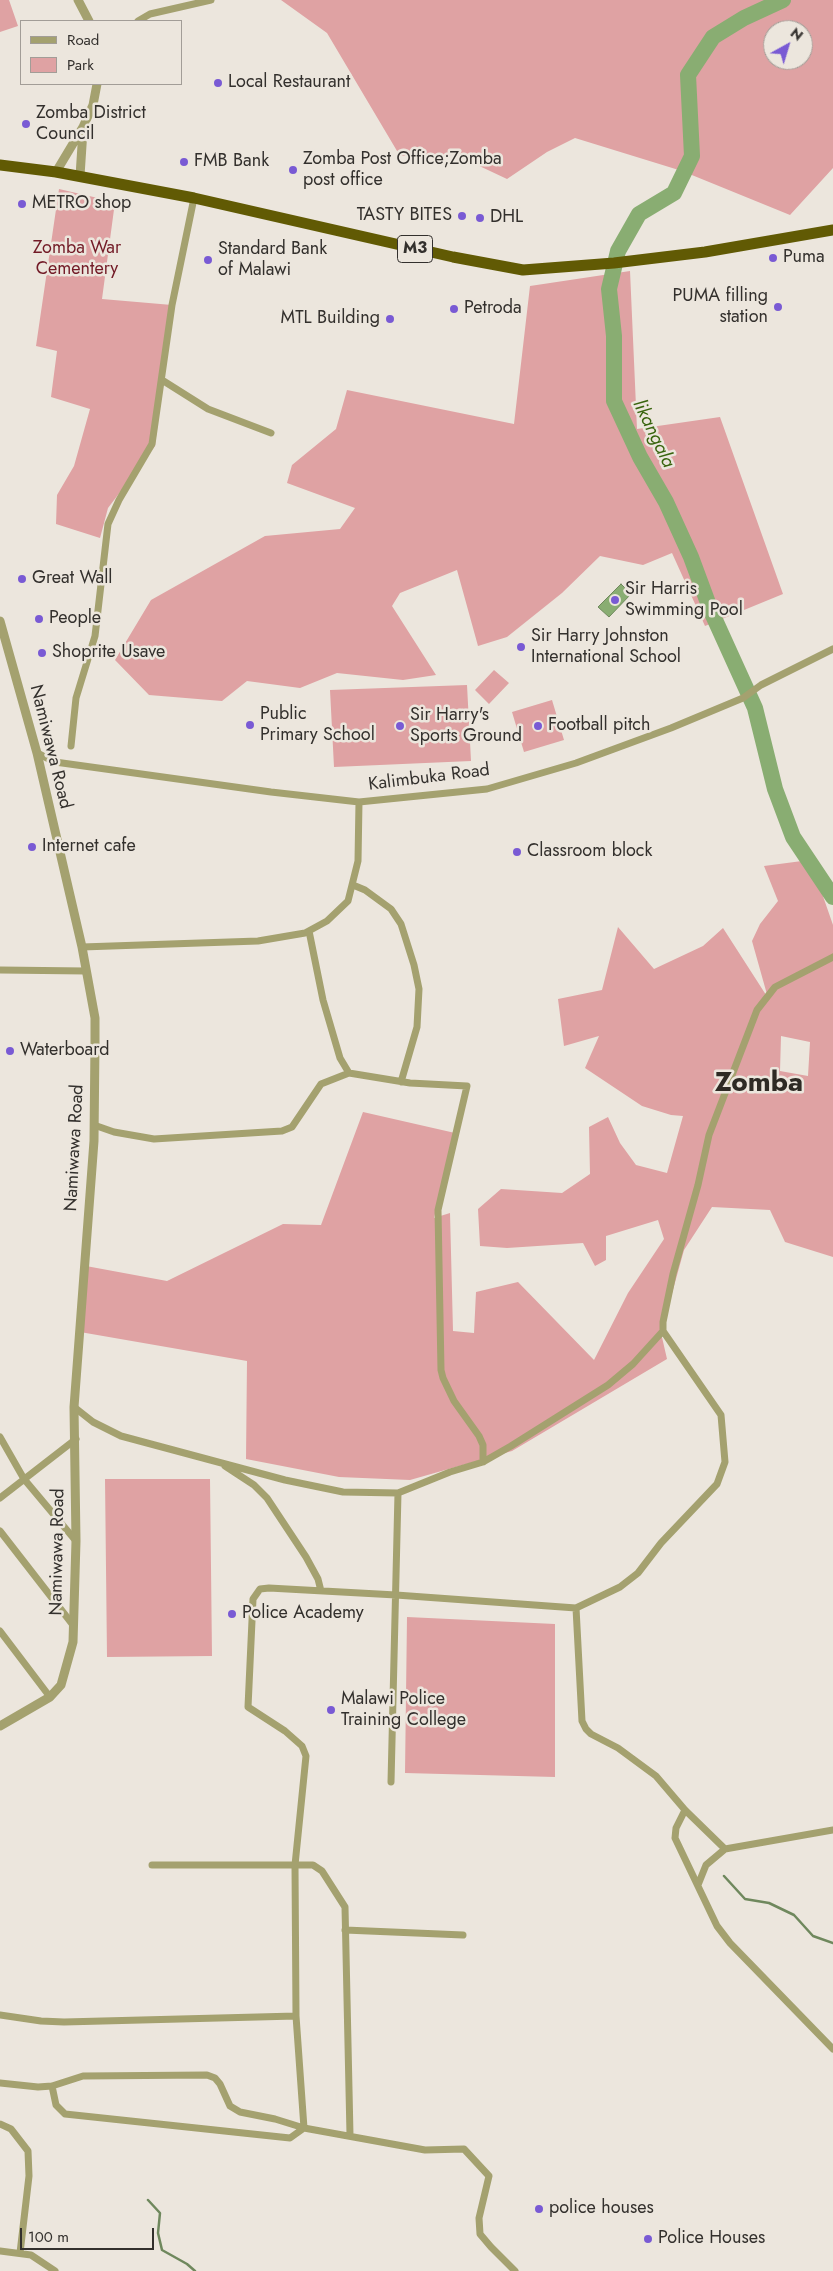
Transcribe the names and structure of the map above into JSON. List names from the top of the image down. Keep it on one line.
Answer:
{"streets":{"highway":["M3"],"street":["Namiwawa Road","Kalimbuka Road"]},"crossings":[["Namiwawa Road","Kalimbuka Road"]],"districts":["Zomba"],"water":["likangala"],"parks":["Zomba War Cementery"],"places":["Local Restaurant","Zomba District Council","FMB Bank","Zomba Post Office;Zomba post office","METRO shop","TASTY BITES","DHL","Puma","Standard Bank of Malawi","PUMA filling station","Petroda","MTL Building","Great Wall","Sir Harris Swimming Pool","People","Sir Harry Johnston International School","Shoprite Usave","Public Primary School","Sir Harry's Sports Ground","Football pitch","Internet cafe","Classroom block","Waterboard","Police Academy","Malawi Police Training College","police houses","Police Houses"],"legend":["Road","Park"],"scale_bar":"100 m","north":"top right"}
